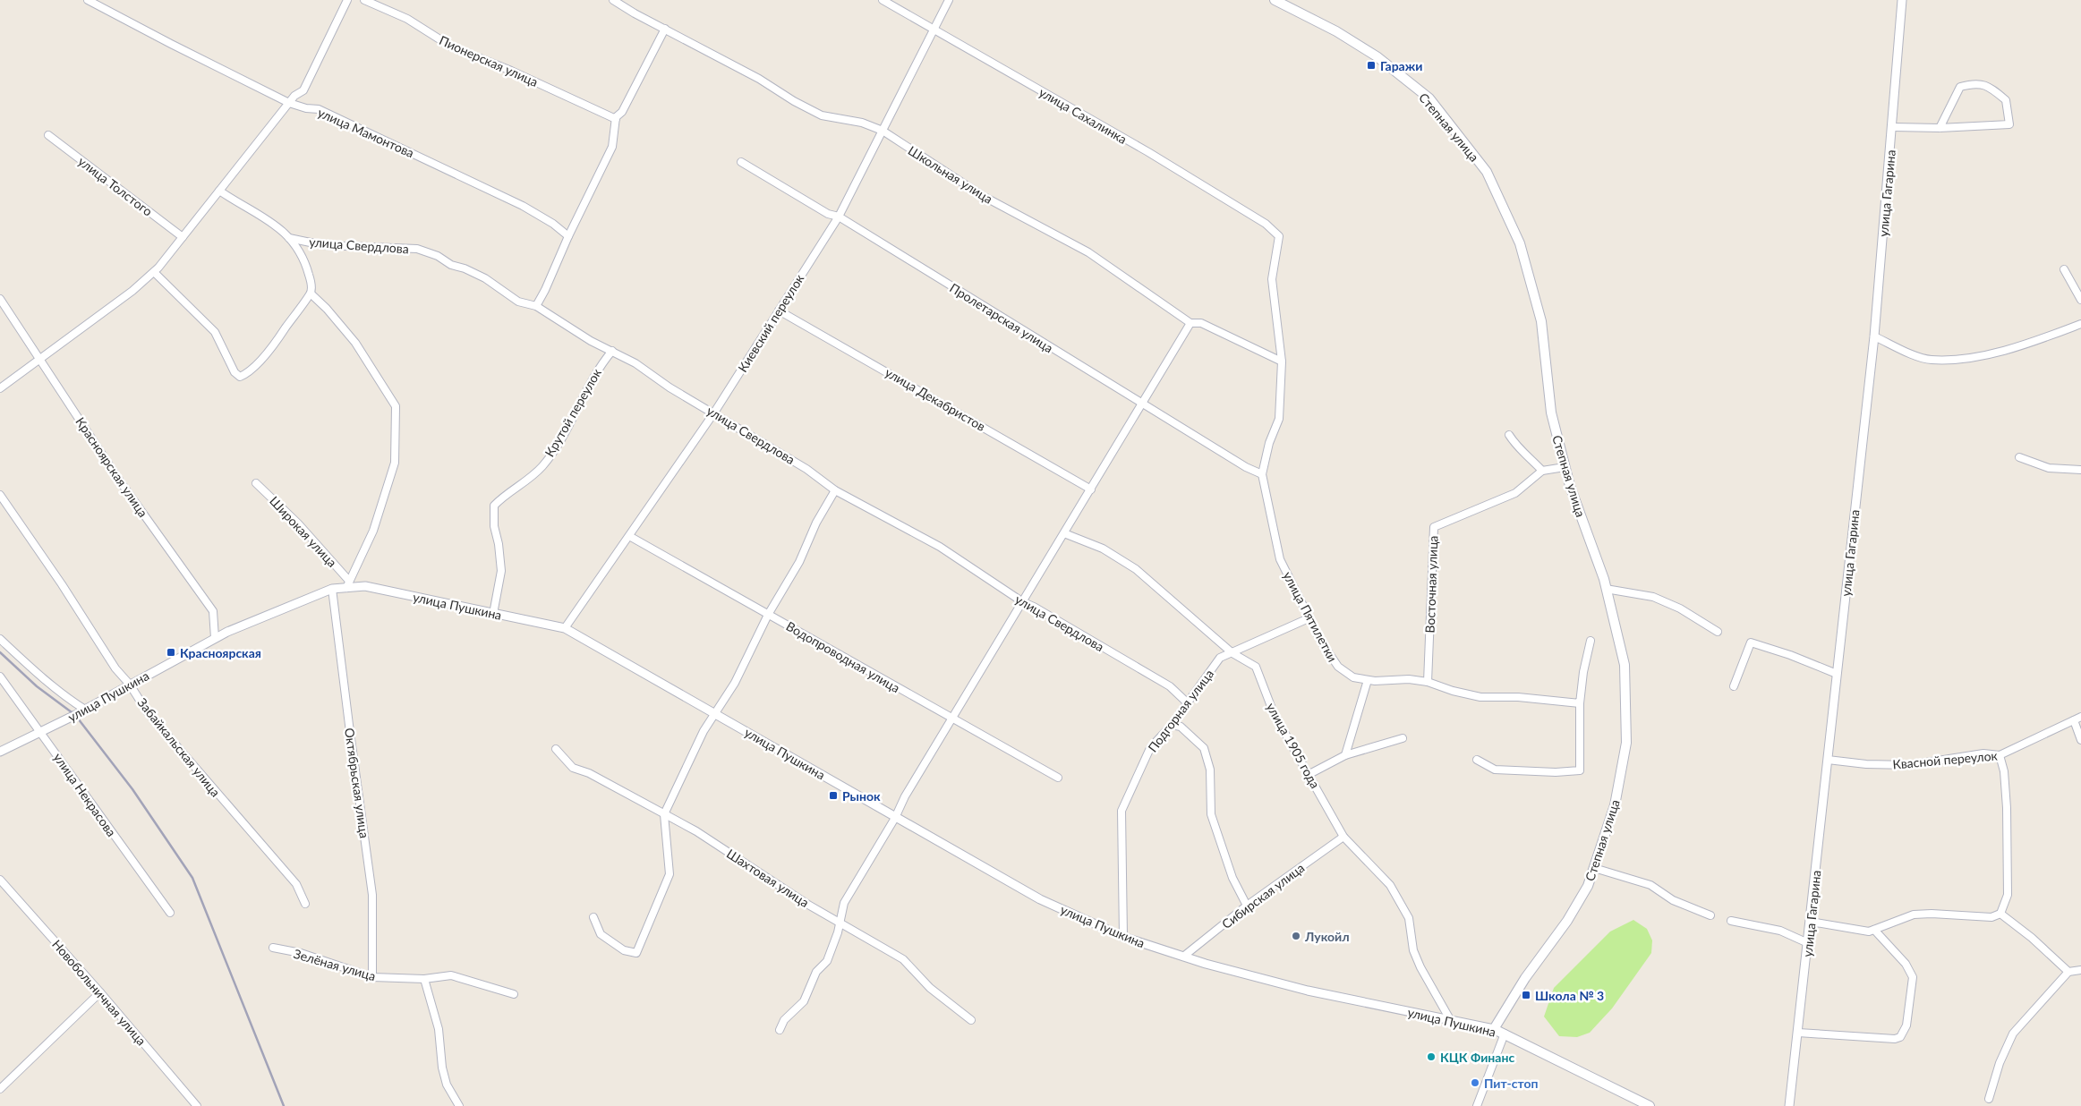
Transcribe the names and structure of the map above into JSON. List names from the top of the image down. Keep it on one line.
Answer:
{"streets":{"main road":["Степная улица","улица Пушкина"],"street":["Пионерская улица","улица Сахалинка","улица Мамонтова","Школьная улица","улица Толстого","улица Гагарина","улица Свердлова","Пролетарская улица","Киевский переулок","улица Декабристов","Крутой переулок","Красноярская улица","Широкая улица","Восточная улица","улица Пятилетки","Водопроводная улица","Подгорная улица","улица 1905 года","Забайкальская улица","Квасной переулок","Октябрьская улица","улица Некрасова","Шахтовая улица","Сибирская улица","Зелёная улица","Новобольничная улица"]},"crossings":[["улица Сахалинка","Киевский переулок"],["улица Сахалинка","улица Пятилетки"],["Степная улица","улица Пушкина"],["Школьная улица","Киевский переулок"],["Школьная улица","улица Пятилетки"],["улица Гагарина","Квасной переулок"],["улица Свердлова","Киевский переулок"],["улица Свердлова","Крутой переулок"],["улица Свердлова","Подгорная улица"],["Пролетарская улица","Киевский переулок"],["Пролетарская улица","улица Пятилетки"],["Киевский переулок","улица Декабристов"],["Киевский переулок","улица Пушкина"],["Киевский переулок","Водопроводная улица"],["Крутой переулок","улица Пушкина"],["Красноярская улица","улица Пушкина"],["Широкая улица","улица Пушкина"],["улица Пушкина","Подгорная улица"],["улица Пушкина","улица 1905 года"],["улица Пушкина","Забайкальская улица"],["улица Пушкина","Октябрьская улица"],["улица Пушкина","улица Некрасова"],["улица Пушкина","Сибирская улица"],["улица Пятилетки","Подгорная улица"],["Подгорная улица","улица 1905 года"],["улица 1905 года","Сибирская улица"],["Октябрьская улица","Зелёная улица"]],"places":{"transit":["Гаражи","Красноярская","Рынок","Школа № 3"],"other":["Лукойл","КЦК Финанс","Пит-стоп"]}}
